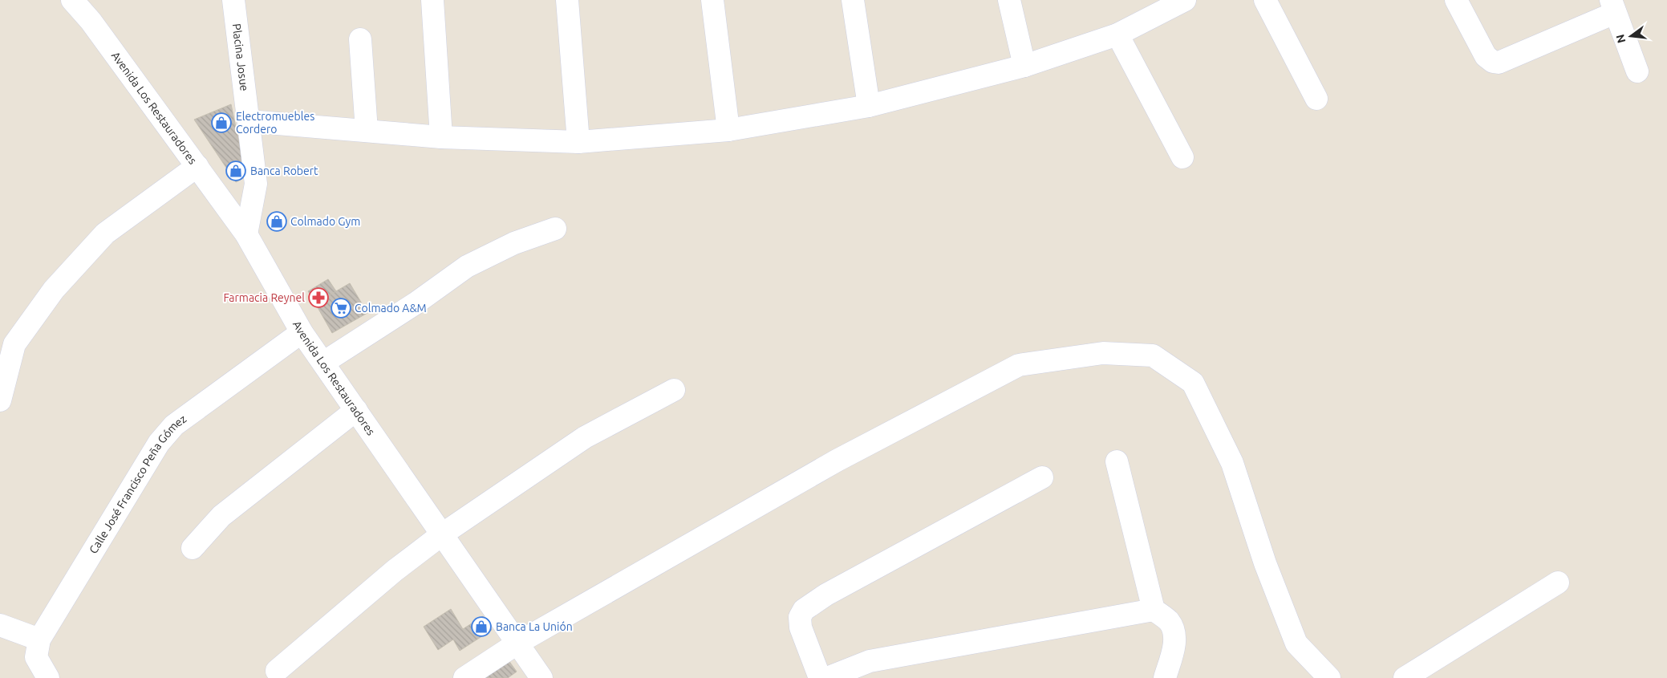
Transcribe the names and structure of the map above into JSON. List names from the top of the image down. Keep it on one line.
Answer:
{"streets":{"street":["Placina Josue","Avenida Los Restauradores","Calle José Francisco Peña Gómez"]},"crossings":[["Placina Josue","Avenida Los Restauradores"],["Avenida Los Restauradores","Calle José Francisco Peña Gómez"]],"places":{"shop":["Electromuebles Cordero","Banca Robert","Colmado Gym","Banca La Unión"],"pharmacy":["Farmacia Reynel"],"supermarket":["Colmado A&M"]},"north":"left"}
